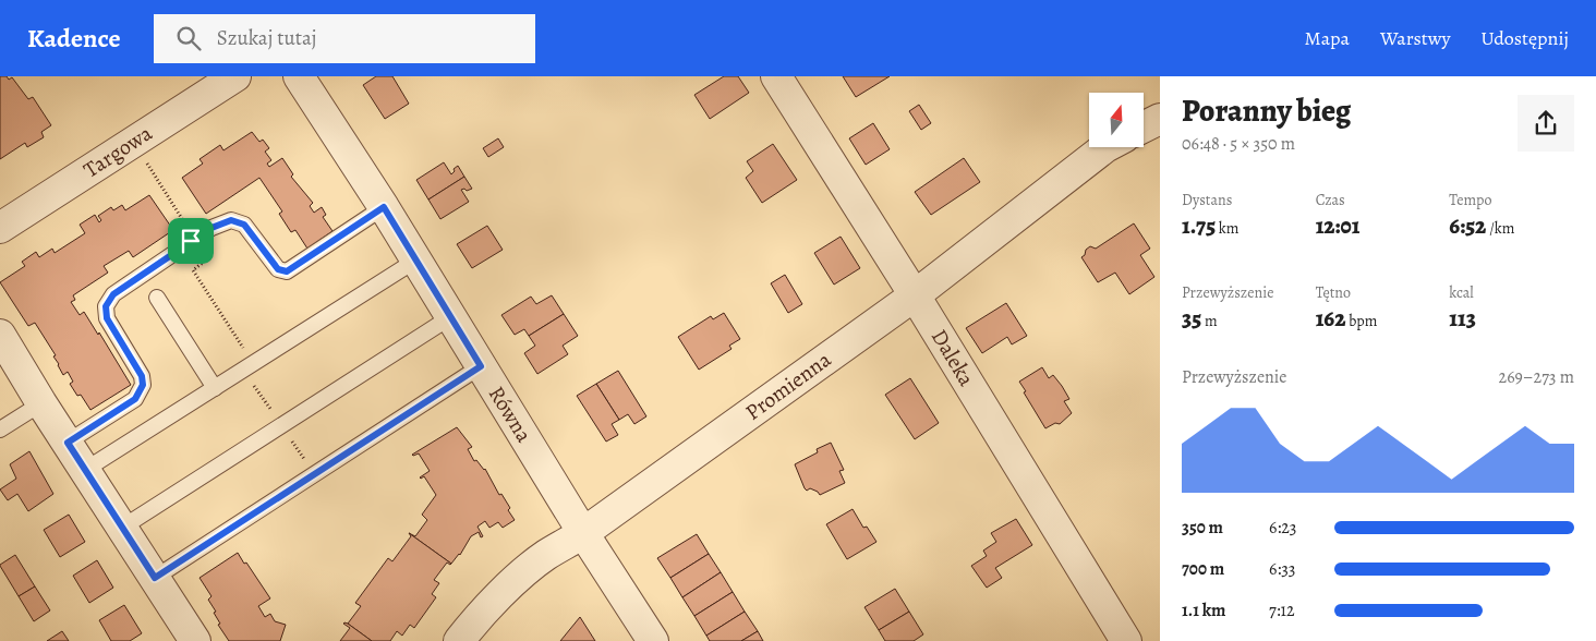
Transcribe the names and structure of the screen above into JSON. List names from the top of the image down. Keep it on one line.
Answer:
{"streets":{"street":["Targowa","Daleka","Promienna","Równa"]},"crossings":[["Daleka","Promienna"],["Promienna","Równa"]],"north":"top","page":{"header":"Kadence","search":"Szukaj tutaj","nav":["Mapa","Warstwy","Udostępnij"],"heading":["Poranny bieg","06:48 · 5 × 350 m"],"stats":[["Dystans","1.75 km"],["Czas","12:01"],["Tempo","6:52 /km"],["Przewyższenie","35 m"],["Tętno","162 bpm"],["kcal","113"]],"chart":["Przewyższenie","269–273 m"],"list":[{"name":"350 m","note":"6:23"},{"name":"700 m","note":"6:33"},{"name":"1.1 km","note":"7:12"}]}}
